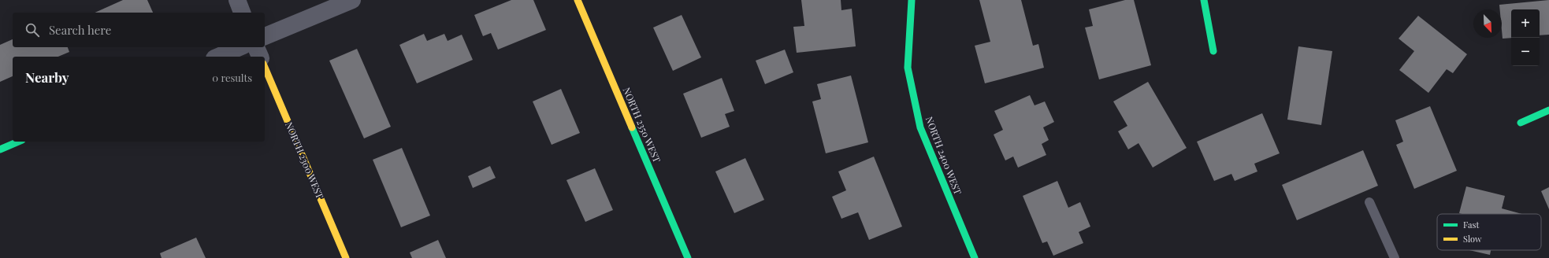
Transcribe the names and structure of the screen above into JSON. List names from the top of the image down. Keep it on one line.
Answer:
{"streets":{"street":["NORTH 2350 WEST","NORTH 2400 WEST","NORTH 2300 WEST"]},"legend":["Fast","Slow"],"north":"bottom right","page":{"map_buttons":["+","−"],"search":"Search here","heading":["Nearby","0 results"]}}
